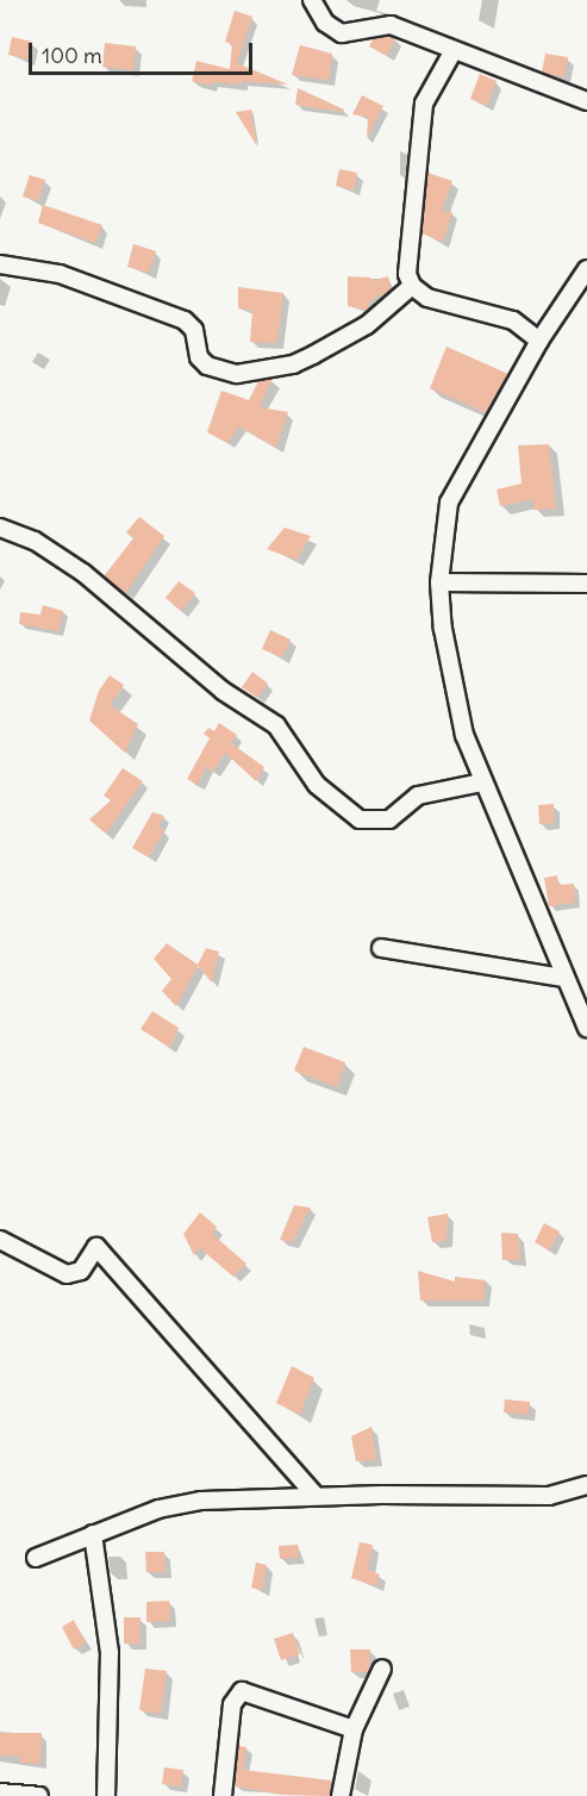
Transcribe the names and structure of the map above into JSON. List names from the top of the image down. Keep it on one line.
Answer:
{"scale_bar":"100 m"}
